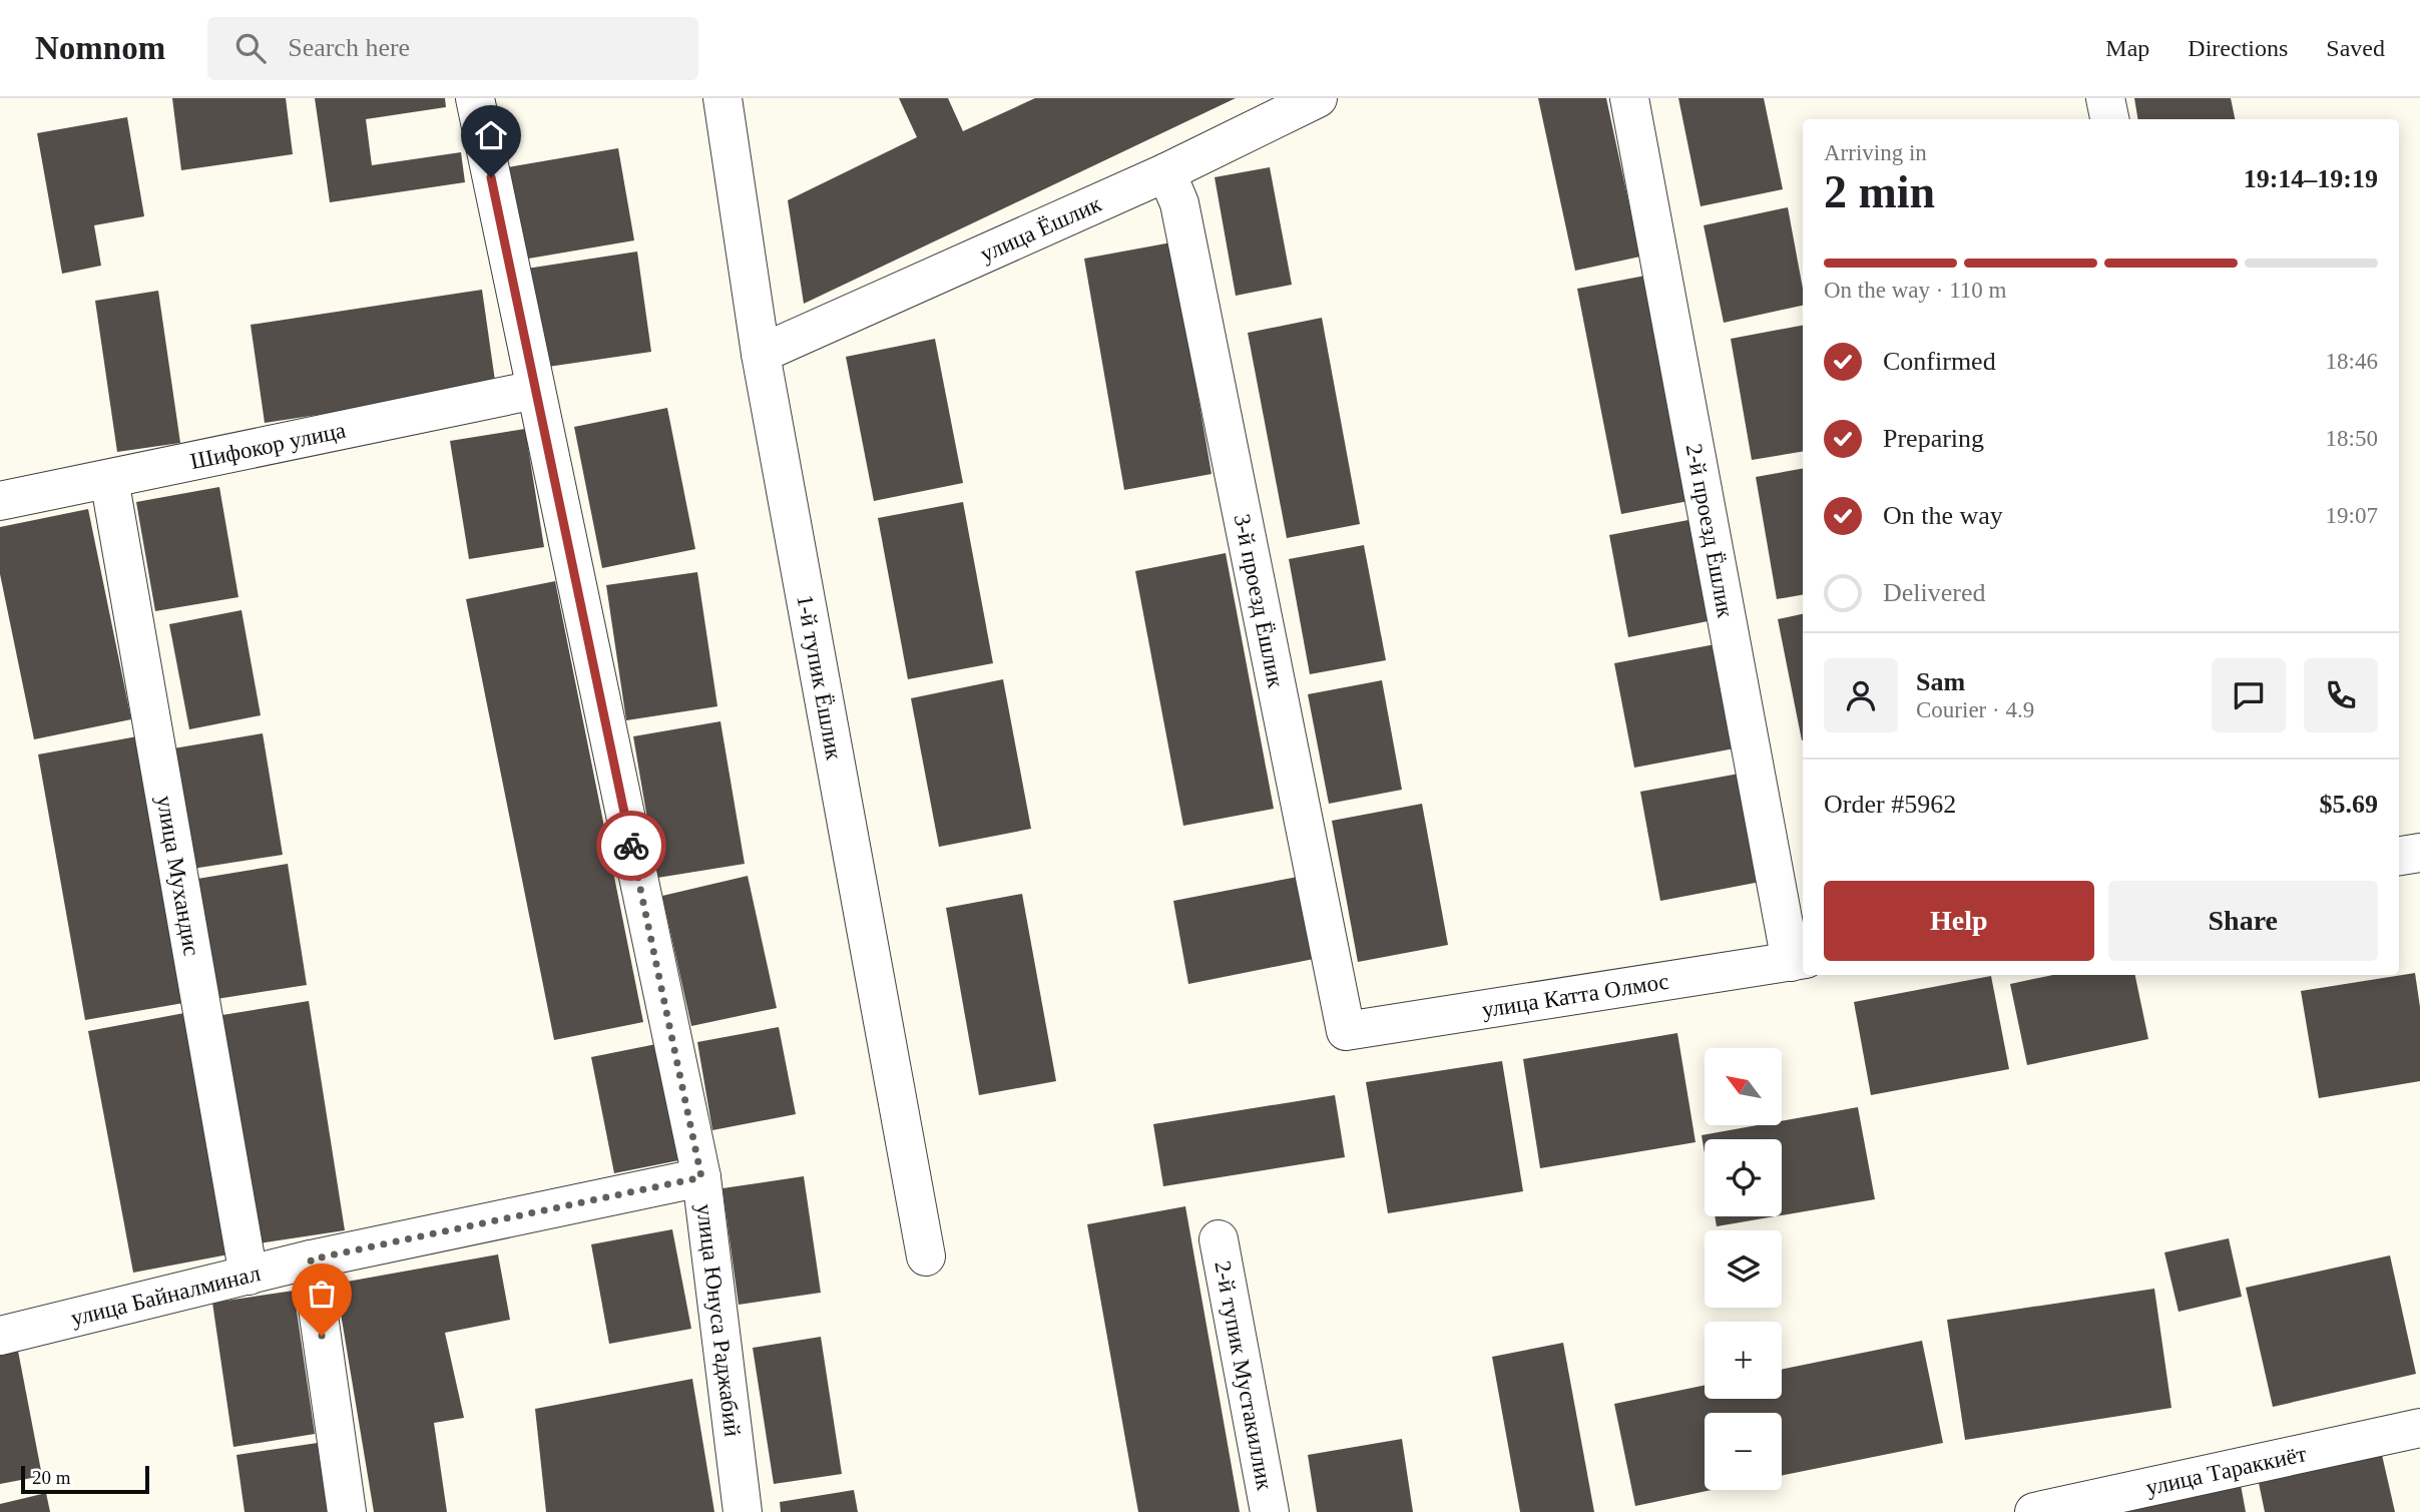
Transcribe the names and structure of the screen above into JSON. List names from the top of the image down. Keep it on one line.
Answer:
{"streets":{"street":["улица Ёшлик","Шифокор улица","2-й проезд Ёшлик","3-й проезд Ёшлик","1-й тупик Ёшлик","улица Мухандис","улица Катта Олмос","улица Байналминал","улица Юнуса Раджабий","2-й тупик Мустакиллик","улица Тараккиёт"]},"crossings":[["улица Ёшлик","3-й проезд Ёшлик"],["улица Ёшлик","1-й тупик Ёшлик"],["Шифокор улица","улица Мухандис"],["Шифокор улица","улица Юнуса Раджабий"],["2-й проезд Ёшлик","улица Катта Олмос"],["3-й проезд Ёшлик","улица Катта Олмос"],["улица Мухандис","улица Байналминал"],["улица Байналминал","улица Юнуса Раджабий"]],"scale_bar":"20 m","north":"top left","page":{"header":"Nomnom","search":"Search here","nav":["Map","Directions","Saved"],"heading":["2 min","Arriving in","19:14–19:19"],"panel":["Sam","Courier · 4.9","Order #5962","$5.69"],"bar":"On the way · 110 m","list":[["Confirmed","18:46"],["Preparing","18:50"],["On the way","19:07"],"Delivered"],"buttons":["Help","Share"],"map_buttons":["+","−"],"scale":"20 m"}}
